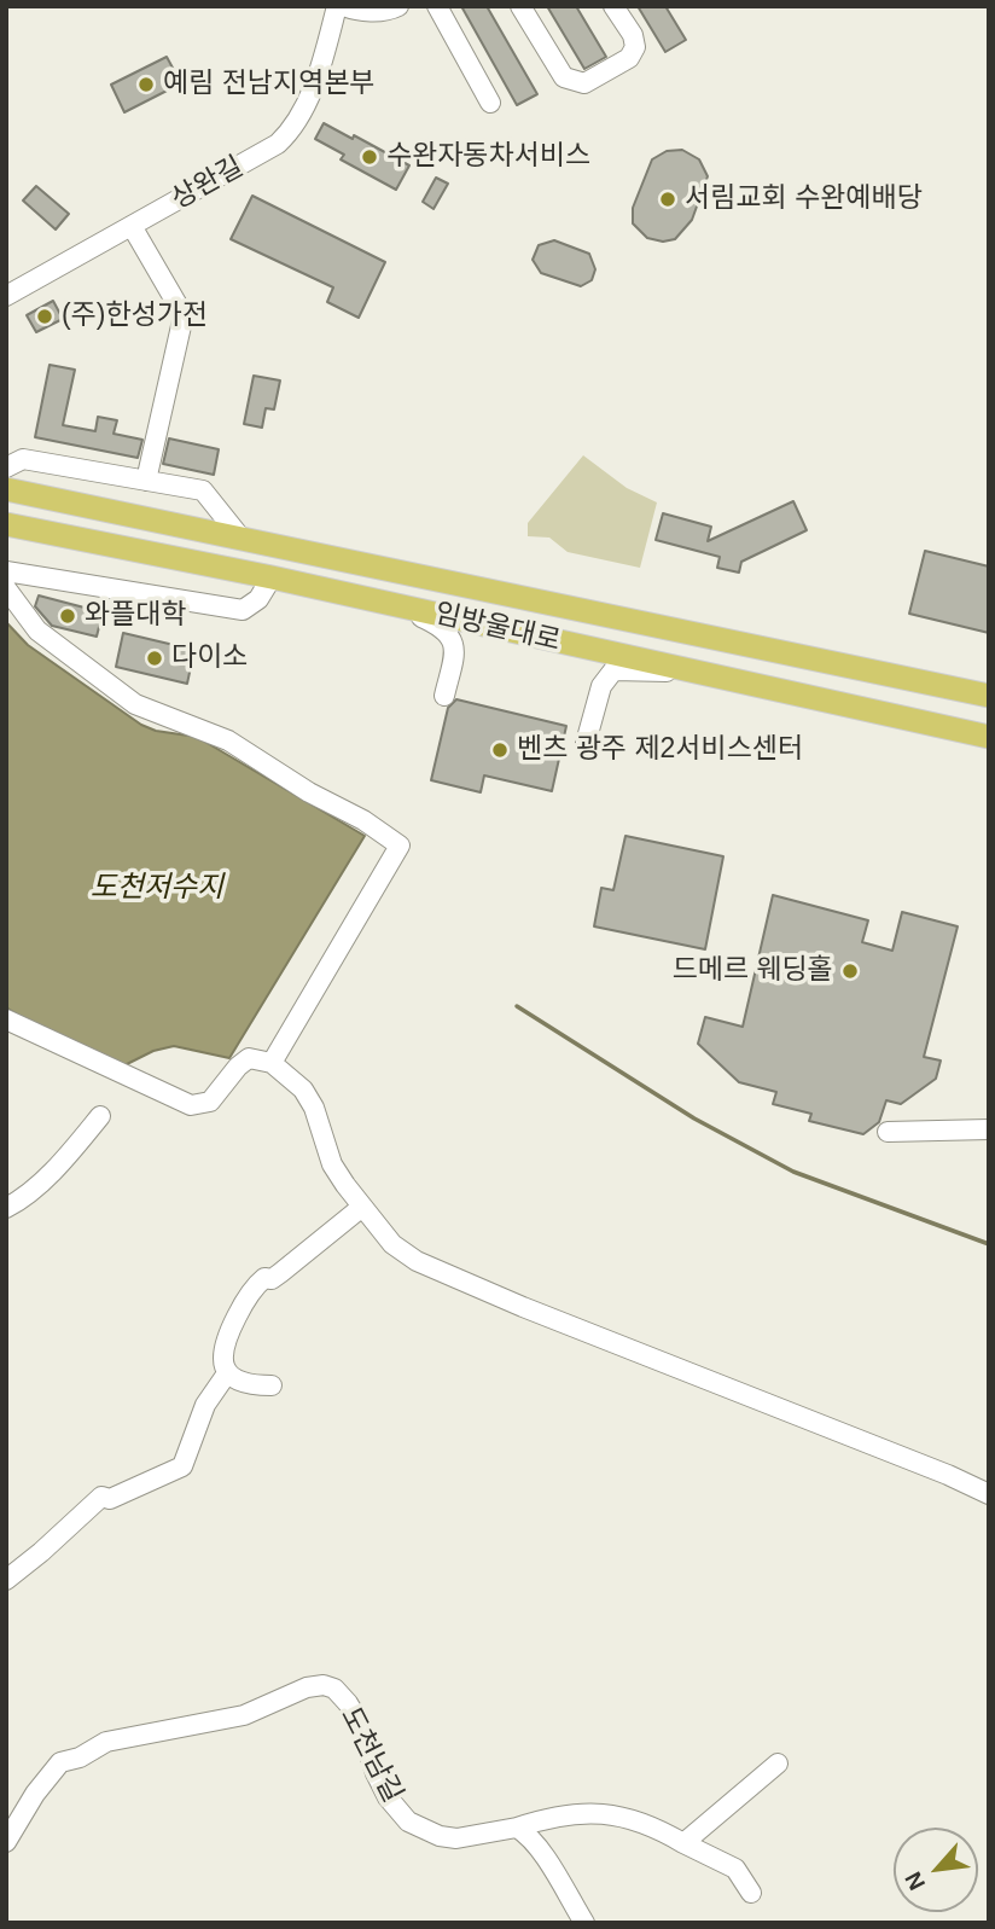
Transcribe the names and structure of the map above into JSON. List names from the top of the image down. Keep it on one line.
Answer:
{"streets":{"main road":["임방울대로"],"street":["상완길","도천남길"]},"water":["도천저수지"],"places":["예림 전남지역본부","수완자동차서비스","서림교회 수완예배당","(주)한성가전","와플대학","다이소","벤츠 광주 제2서비스센터","드메르 웨딩홀"],"north":"bottom left"}
